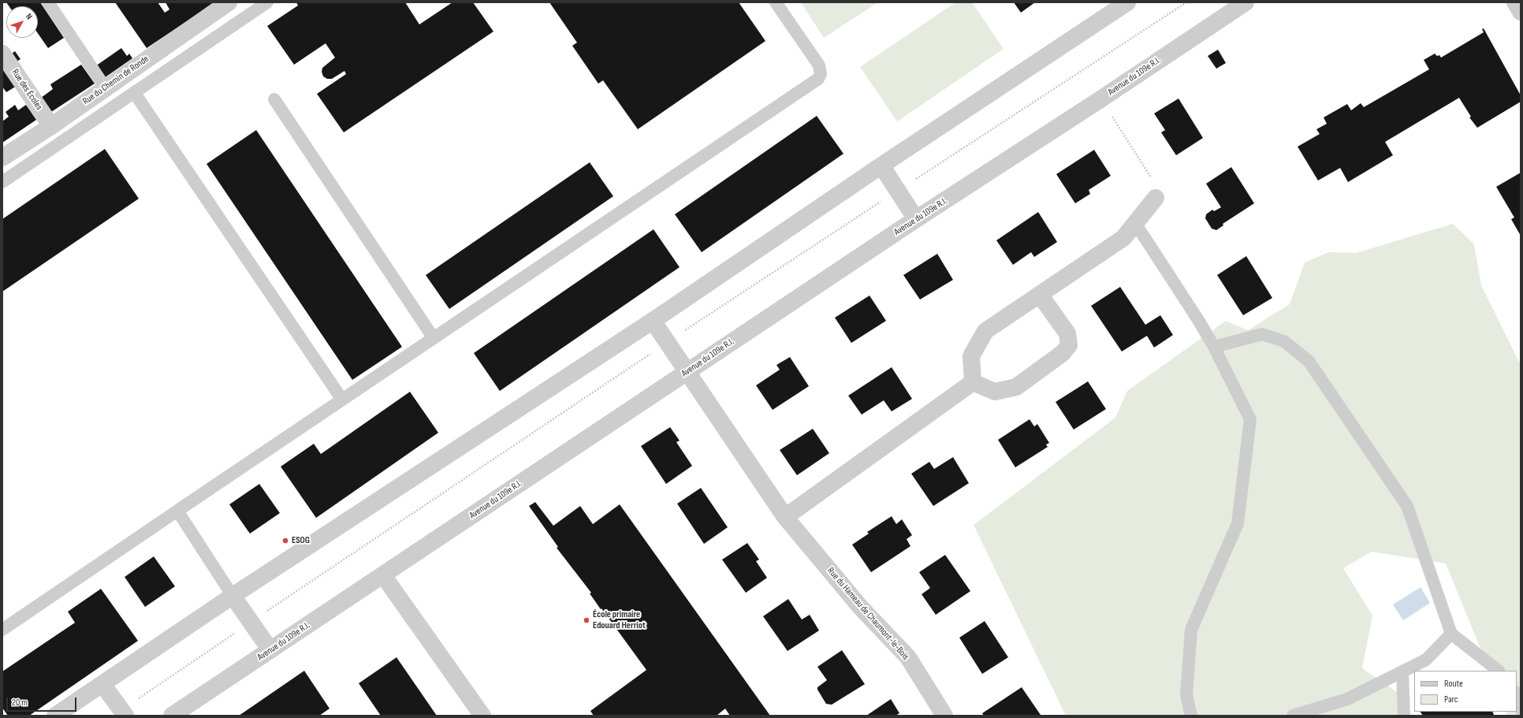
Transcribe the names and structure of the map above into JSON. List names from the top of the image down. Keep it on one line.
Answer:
{"streets":{"street":["Avenue du 109e R.I.","Rue du Chemin de Ronde","Rue des Écoles","Rue du Hameau de Chaumont-le-Bois"]},"crossings":[["Avenue du 109e R.I.","Rue du Hameau de Chaumont-le-Bois"],["Rue du Chemin de Ronde","Rue des Écoles"]],"places":["ESOG","École primaire Edouard Herriot"],"legend":["Route","Parc"],"scale_bar":"20 m","north":"top right"}
